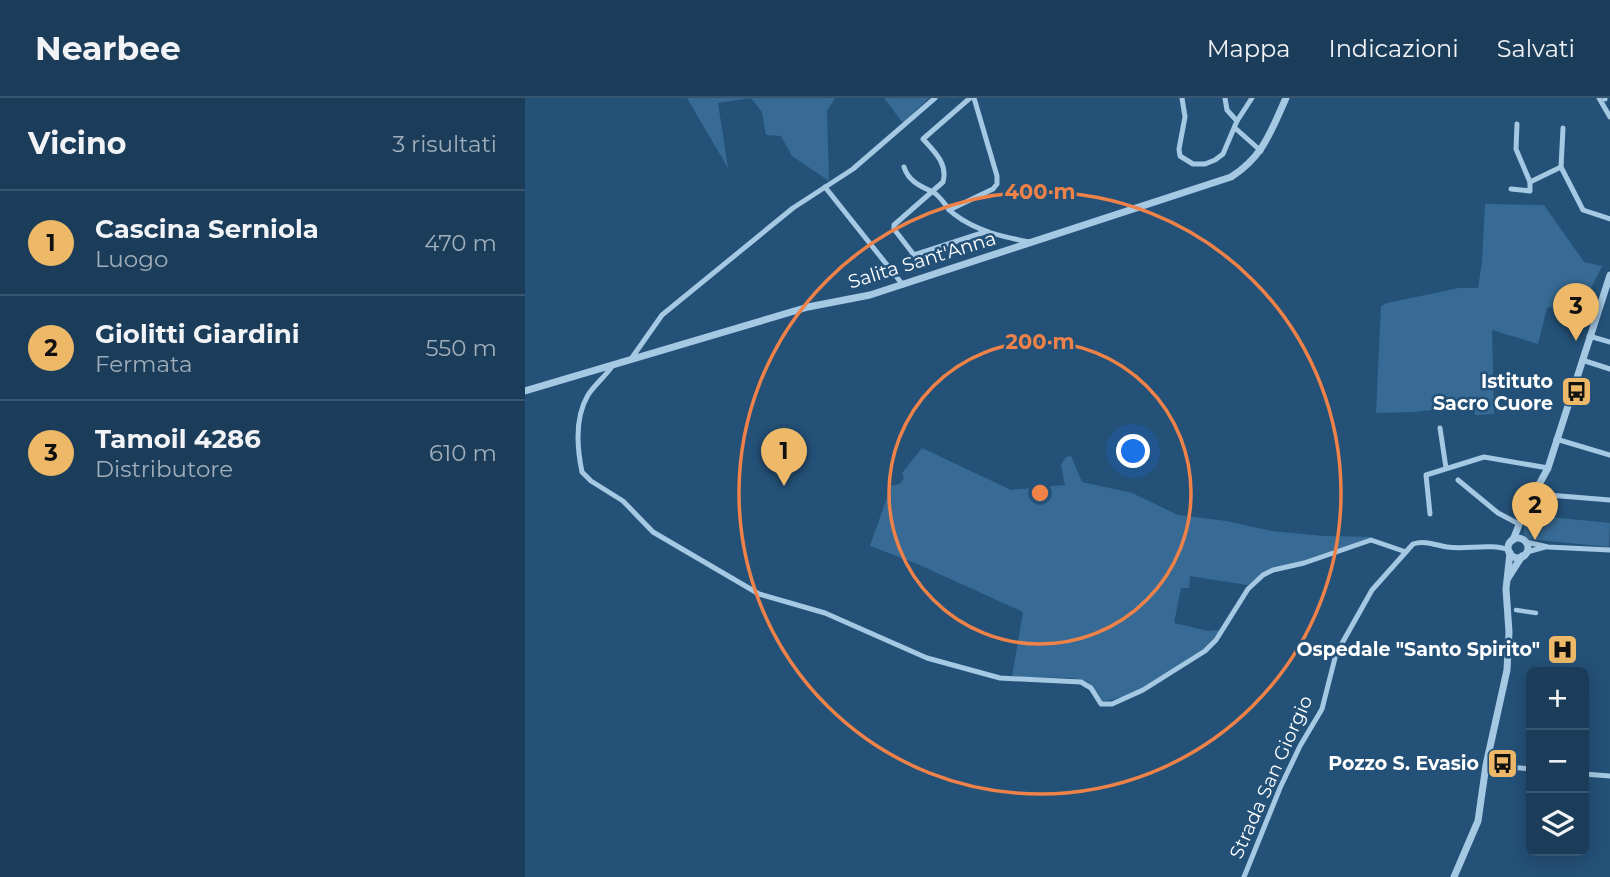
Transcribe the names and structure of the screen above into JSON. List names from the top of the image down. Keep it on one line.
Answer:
{"streets":{"street":["Salita Sant'Anna","Strada San Giorgio"]},"places":{"bus stop":["Istituto Sacro Cuore","Pozzo S. Evasio"],"hospital":["Ospedale \"Santo Spirito\""]},"page":{"header":"Nearbee","nav":["Mappa","Indicazioni","Salvati"],"heading":["Vicino","3 risultati"],"list":[{"mark":"1","name":"Cascina Serniola","note":"Luogo","value":"470 m"},{"mark":"2","name":"Giolitti Giardini","note":"Fermata","value":"550 m"},{"mark":"3","name":"Tamoil 4286","note":"Distributore","value":"610 m"}],"pins":["3","1","2"],"map_buttons":["+","−"]},"rings":["400 m","200 m"]}
